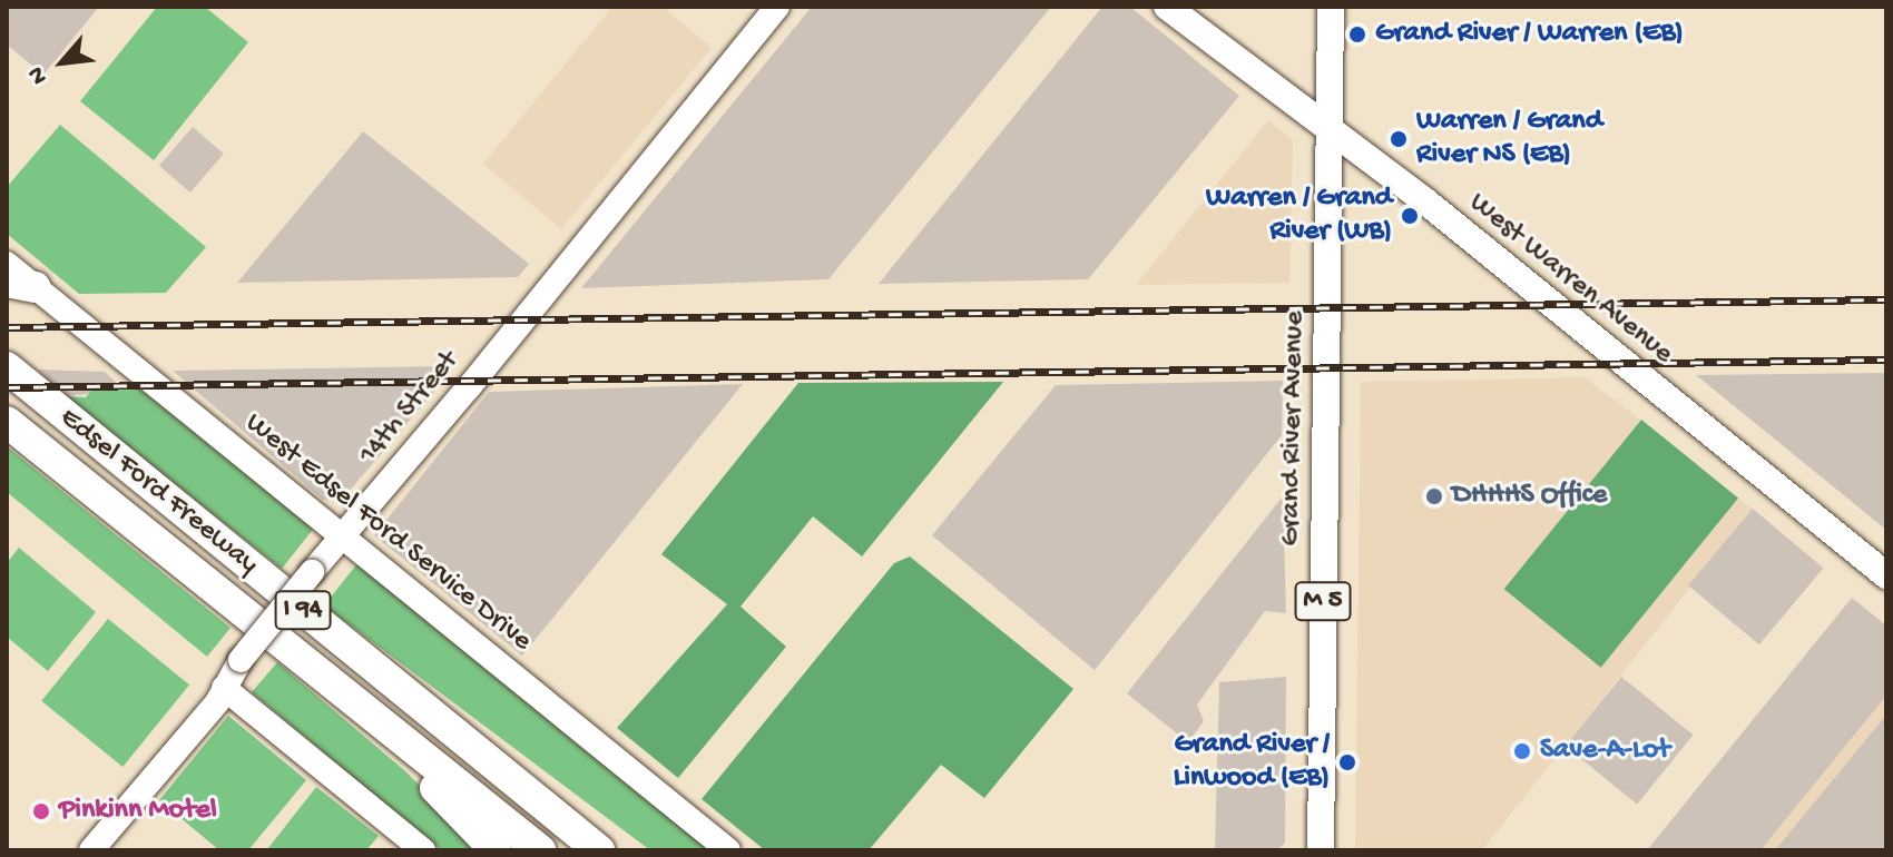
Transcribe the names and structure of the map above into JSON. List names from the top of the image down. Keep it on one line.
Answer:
{"streets":{"highway":["Edsel Ford Freeway","I 94"],"main road":["West Warren Avenue","Grand River Avenue","M 5"],"street":["14th Street","West Edsel Ford Service Drive"]},"crossings":[["West Warren Avenue","Grand River Avenue"],["14th Street","West Edsel Ford Service Drive"]],"places":["Grand River / Warren (EB)","Warren / Grand River NS (EB)","Warren / Grand River (WB)","DHHHS Office","Save-A-Lot","Grand River / Linwood (EB)","Pinkinn Motel"],"north":"bottom left"}
